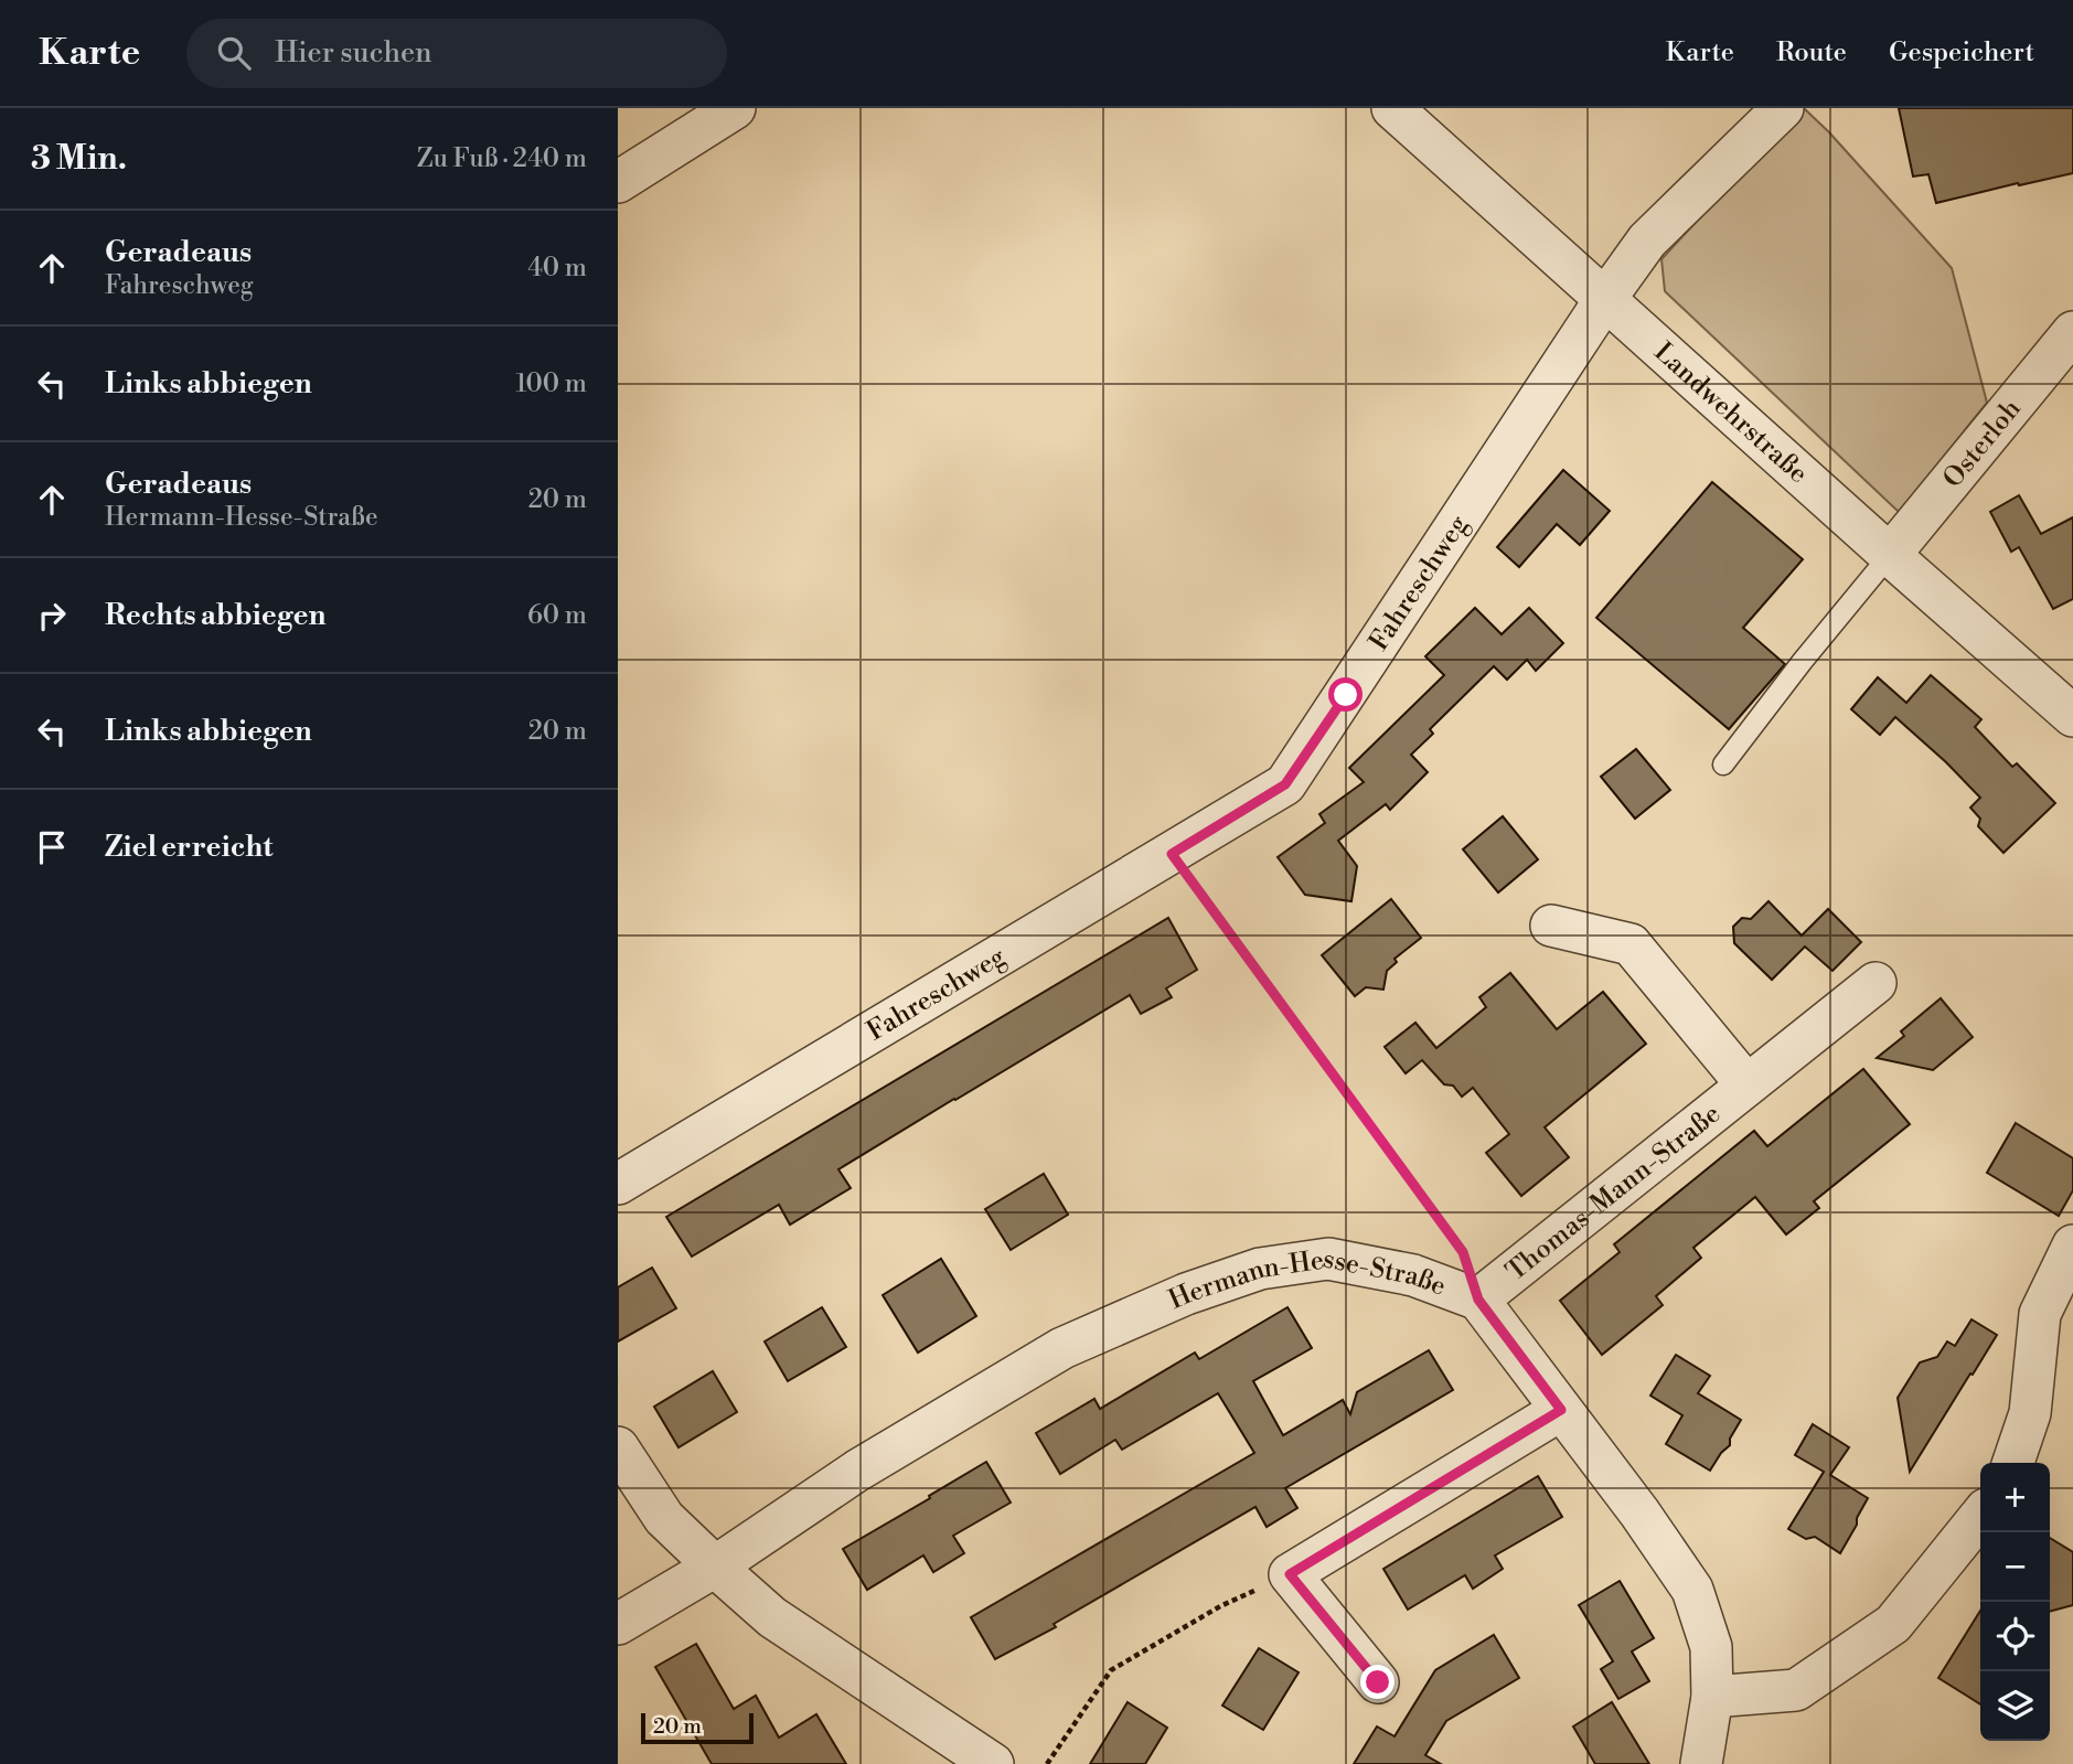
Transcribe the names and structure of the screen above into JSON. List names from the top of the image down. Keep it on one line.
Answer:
{"streets":{"street":["Landwehrstraße","Osterloh","Fahreschweg","Thomas-Mann-Straße","Hermann-Hesse-Straße"]},"crossings":[["Landwehrstraße","Osterloh"],["Landwehrstraße","Fahreschweg"],["Thomas-Mann-Straße","Hermann-Hesse-Straße"]],"scale_bar":"20 m","page":{"header":"Karte","search":"Hier suchen","nav":["Karte","Route","Gespeichert"],"heading":["3 Min.","Zu Fuß · 240 m"],"list":[["Geradeaus","Fahreschweg","40 m"],["Links abbiegen","100 m"],["Geradeaus","Hermann-Hesse-Straße","20 m"],["Rechts abbiegen","60 m"],["Links abbiegen","20 m"],"Ziel erreicht"],"map_buttons":["+","−"],"scale":"20 m"}}
